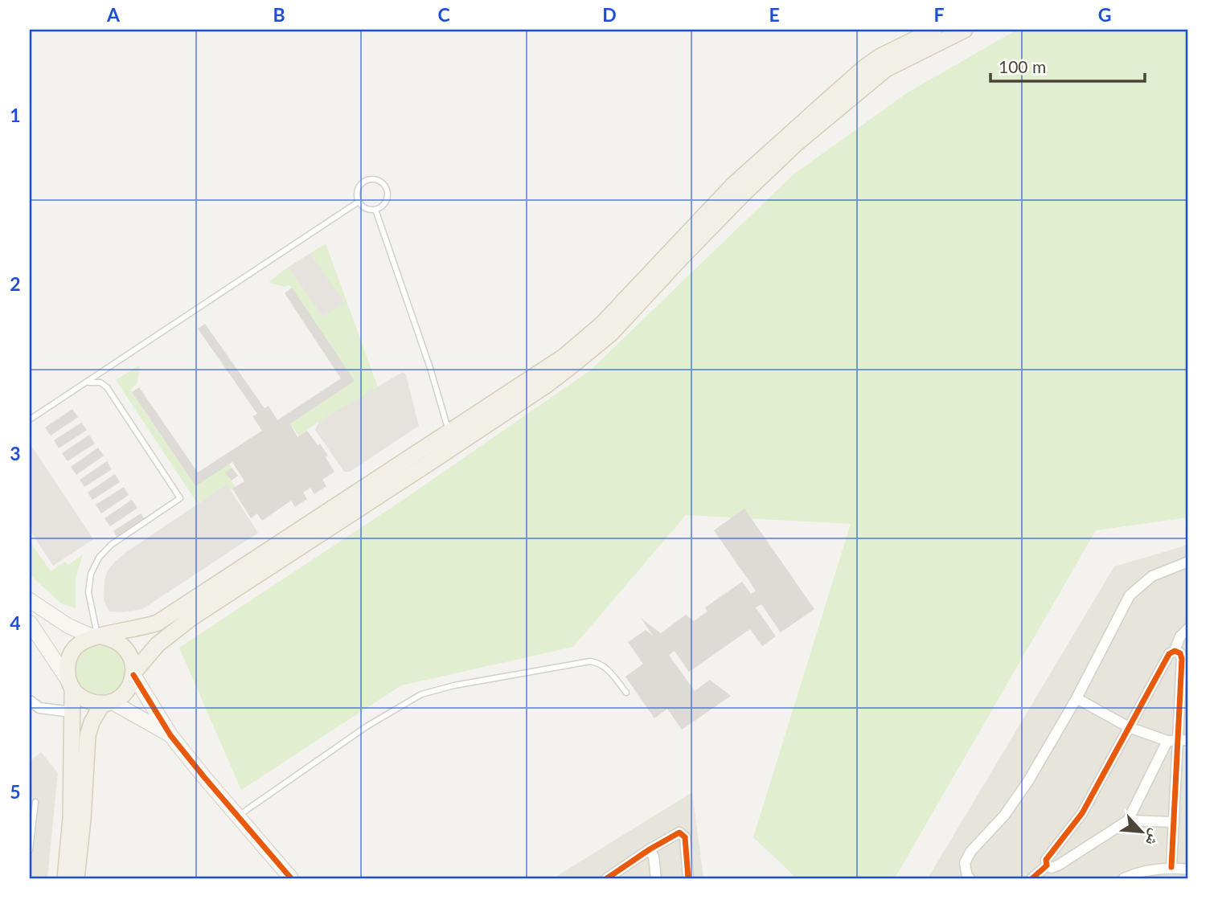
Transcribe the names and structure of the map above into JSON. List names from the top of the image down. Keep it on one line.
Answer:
{"scale_bar":"100 m","north":"bottom right","grid":{"columns":["A","B","C","D","E","F","G"],"rows":["1","2","3","4","5"]}}
